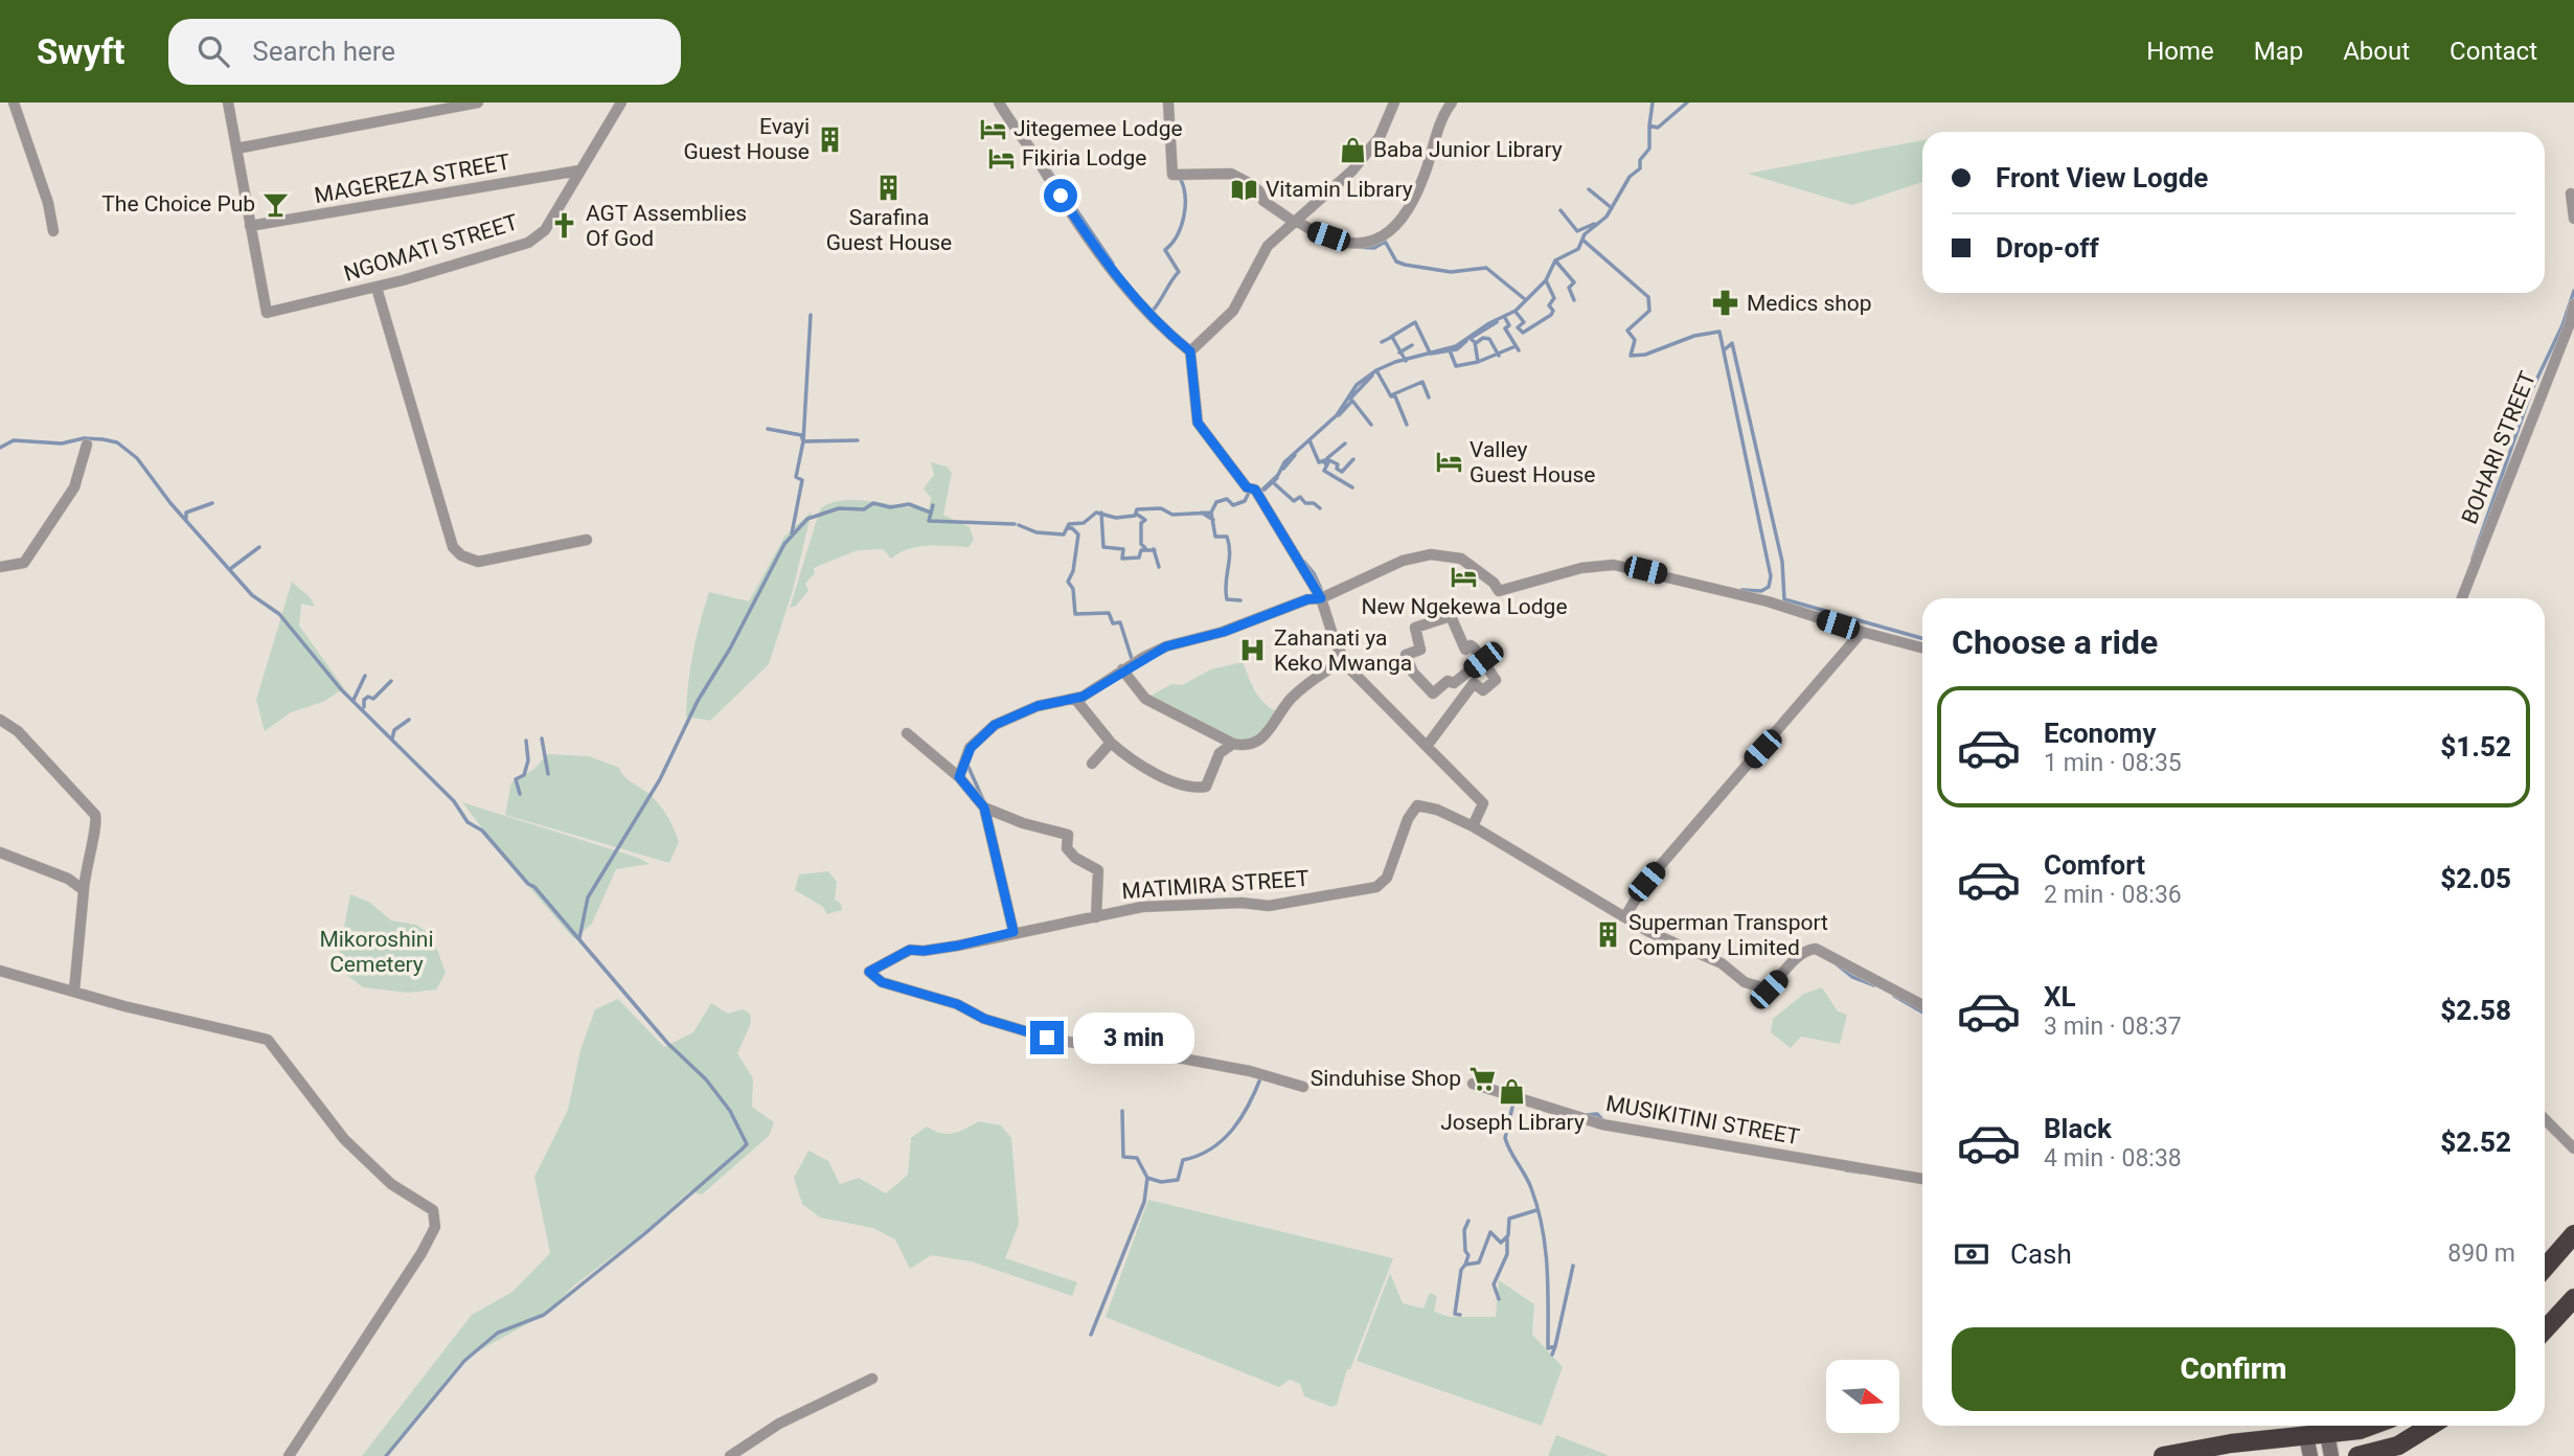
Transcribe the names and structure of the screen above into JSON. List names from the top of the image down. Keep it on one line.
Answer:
{"streets":{"street":["MAGEREZA STREET","NGOMATI STREET","BOHARI STREET","MATIMIRA STREET","MUSIKITINI STREET"]},"crossings":[["MAGEREZA STREET","NGOMATI STREET"]],"parks":["Mikoroshini Cemetery"],"places":{"hotel":["Jitegemee Lodge","Fikiria Lodge","Valley Guest House","New Ngekewa Lodge"],"building":["Evayi Guest House","Sarafina Guest House","Superman Transport Company Limited"],"shop":["Baba Junior Library","Joseph Library"],"library":["Vitamin Library"],"bar":["The Choice Pub"],"church":["AGT Assemblies Of God"],"pharmacy":["Medics shop"],"hospital":["Zahanati ya Keko Mwanga"],"supermarket":["Sinduhise Shop"]},"north":"right","page":{"header":"Swyft","search":"Search here","nav":["Home","Map","About","Contact"],"banner":["Front View Logde","Drop-off"],"heading":"Choose a ride","list":[{"name":"Economy","note":"1 min · 08:35","value":"$1.52"},{"name":"Comfort","note":"2 min · 08:36","value":"$2.05"},{"name":"XL","note":"3 min · 08:37","value":"$2.58"},{"name":"Black","note":"4 min · 08:38","value":"$2.52"}],"bubble":"3 min","pay":["Cash","890 m"],"buttons":"Confirm"}}
